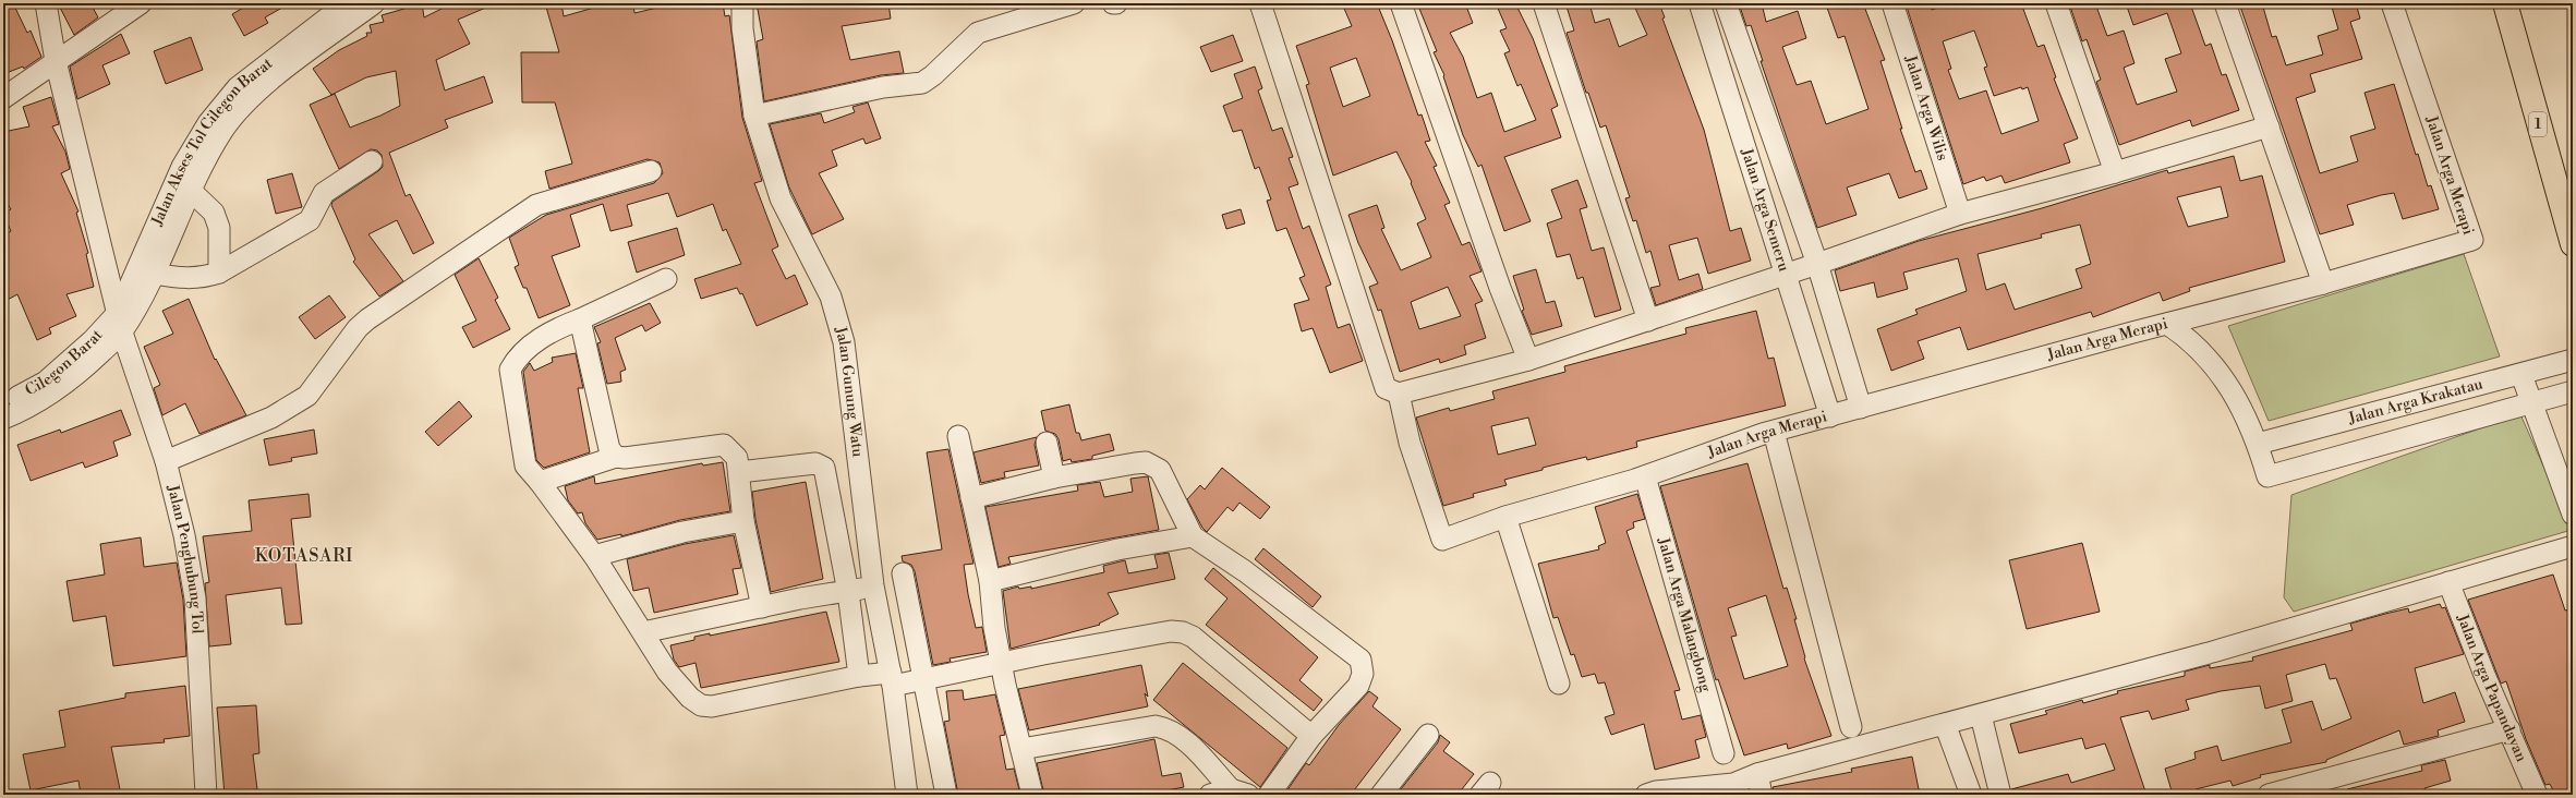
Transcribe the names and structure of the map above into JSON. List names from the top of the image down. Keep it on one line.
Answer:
{"streets":{"highway":["1"],"street":["Jalan Arga Wilis","Jalan Akses Tol Cilegon Barat","Jalan Arga Merapi","Jalan Arga Semeru","Cilegon Barat","Jalan Gunung Watu","Jalan Arga Krakatau","Jalan Penghubung Tol","Jalan Arga Malangbong","Jalan Arga Papandayan"]},"crossings":[["Jalan Akses Tol Cilegon Barat","Cilegon Barat"],["Jalan Akses Tol Cilegon Barat","Jalan Penghubung Tol"],["Jalan Arga Merapi","Jalan Arga Semeru"],["Jalan Arga Merapi","Jalan Arga Malangbong"],["Cilegon Barat","Jalan Penghubung Tol"]],"districts":["KOTASARI"]}
